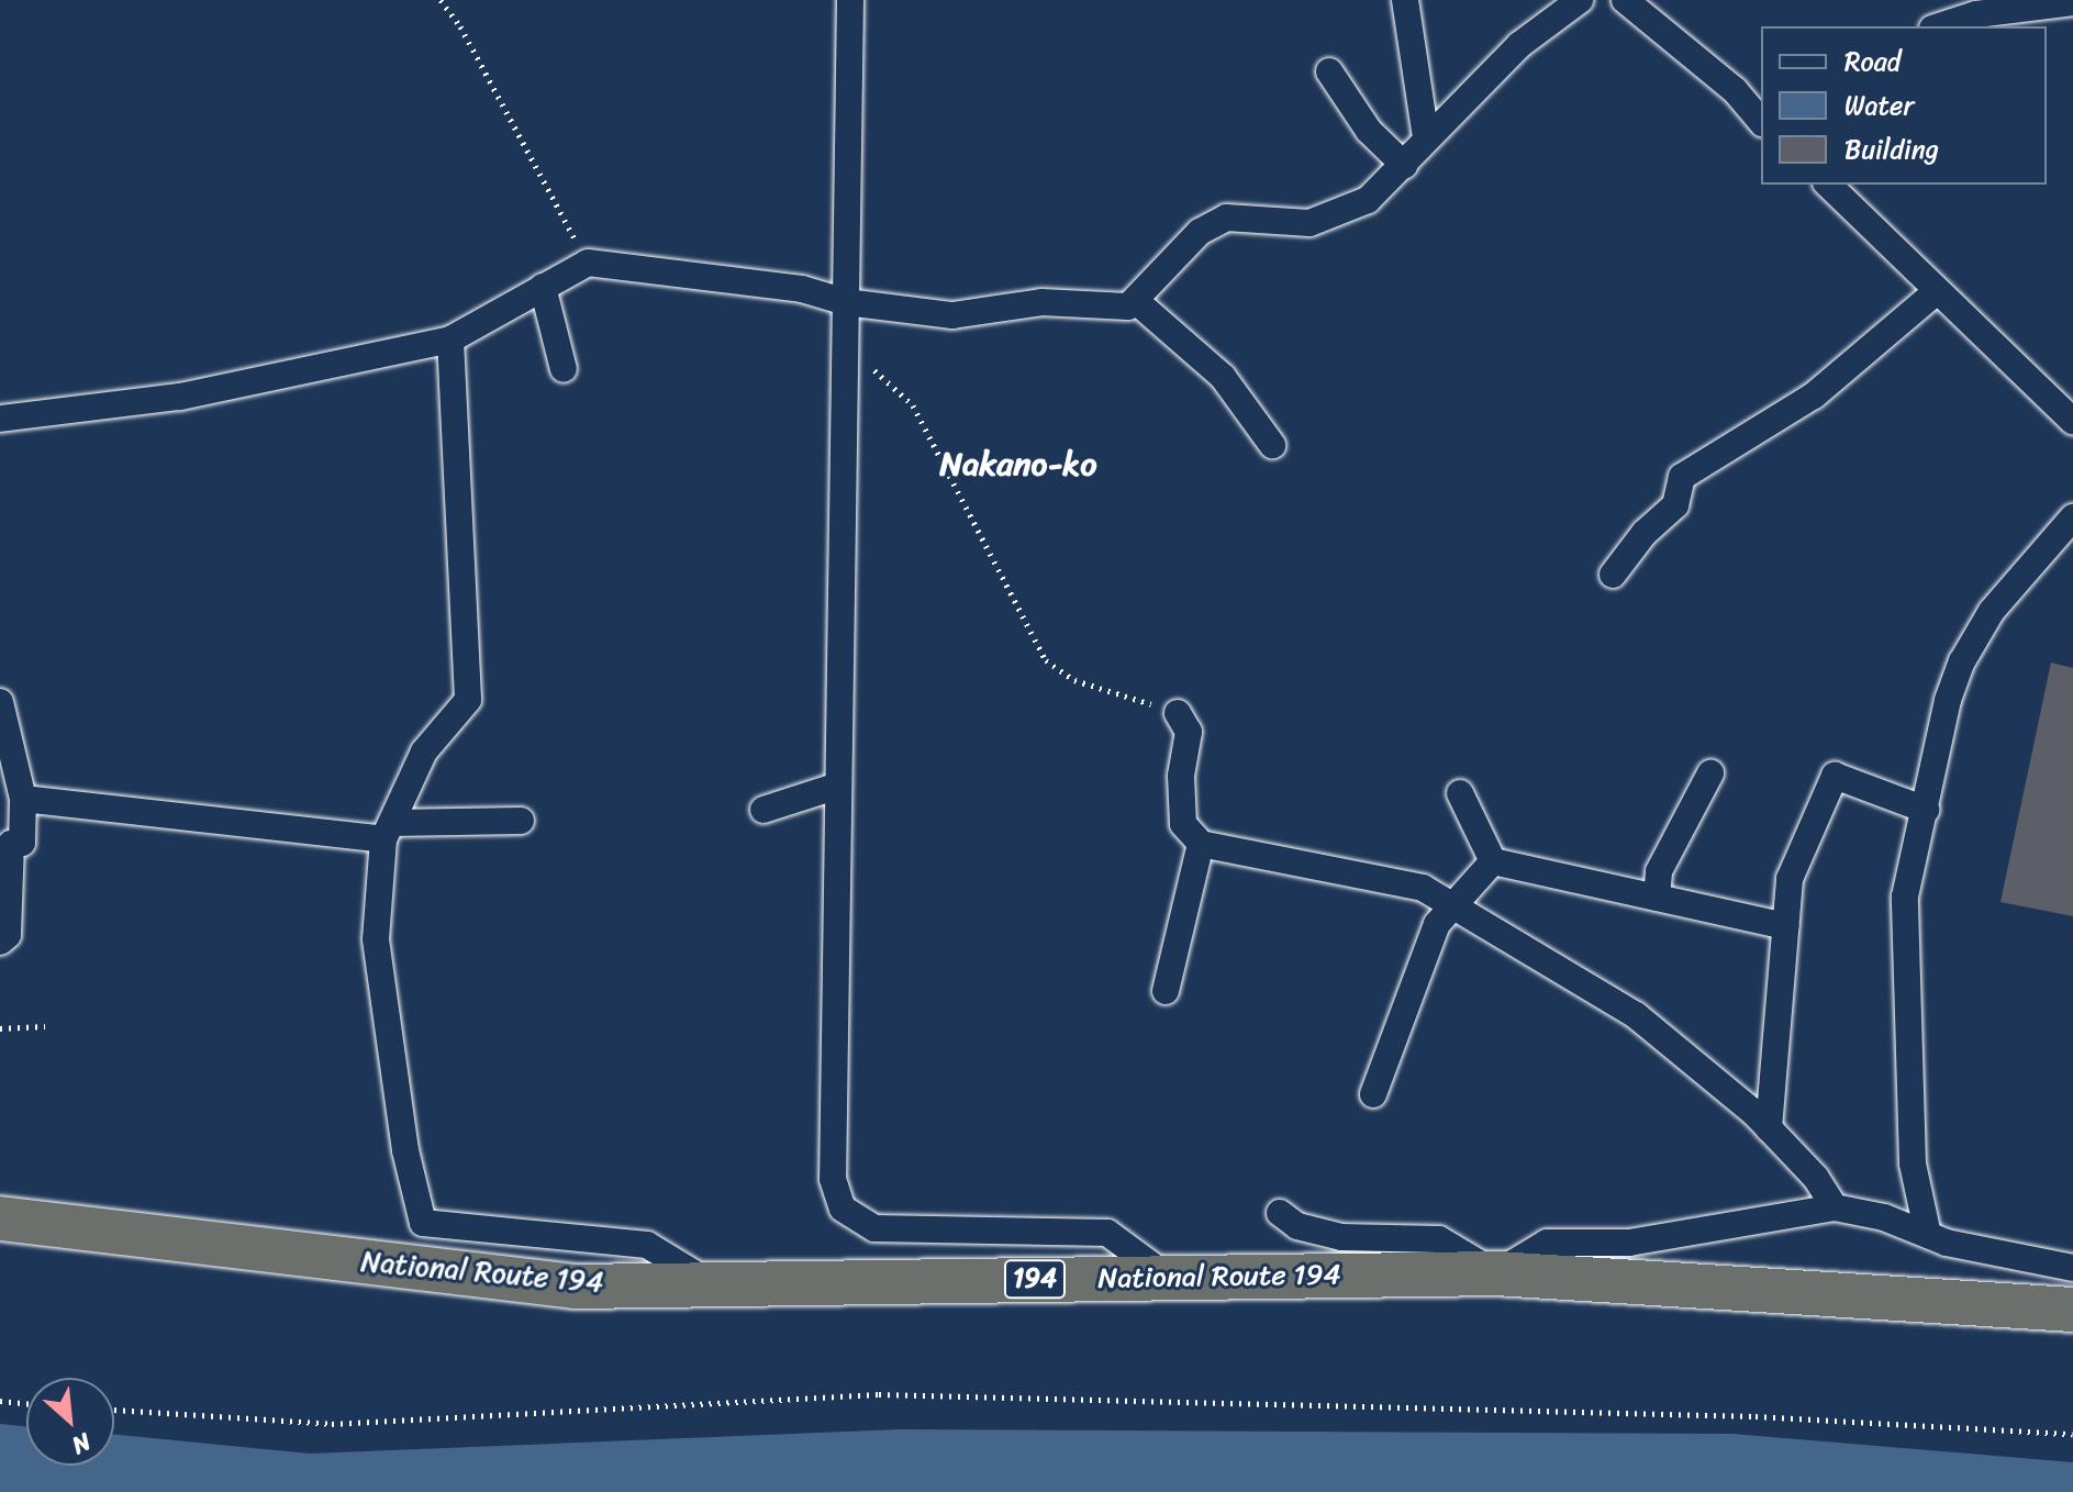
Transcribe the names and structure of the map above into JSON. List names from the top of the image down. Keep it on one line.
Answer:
{"streets":{"highway":["National Route 194","194"]},"districts":["Nakano-ko"],"legend":["Road","Water","Building"],"north":"bottom right"}
